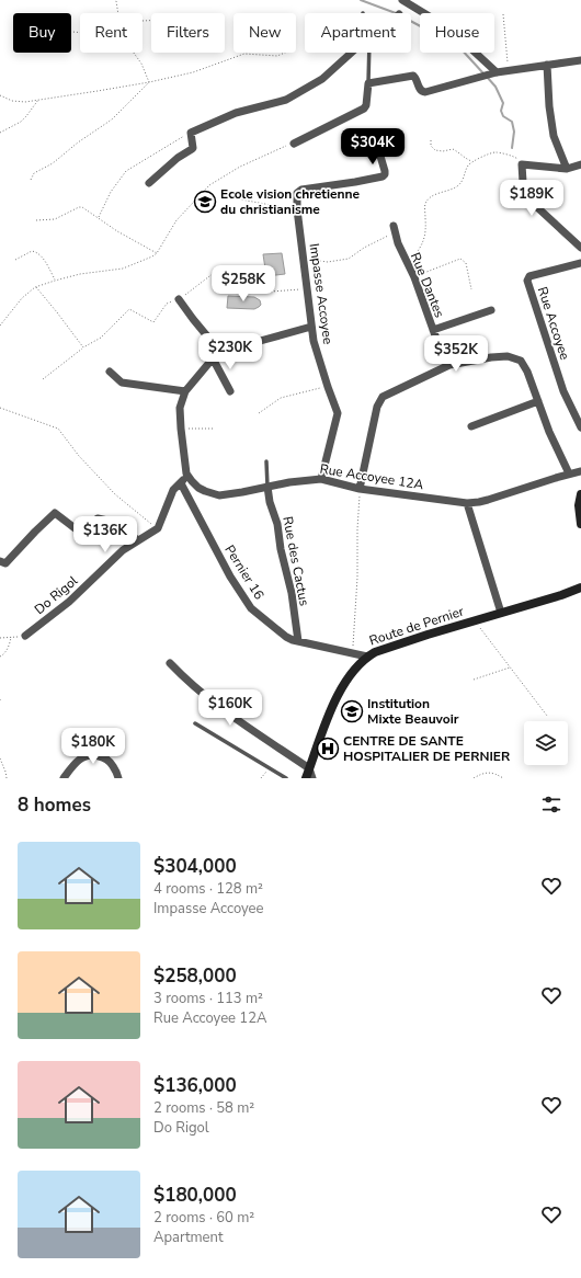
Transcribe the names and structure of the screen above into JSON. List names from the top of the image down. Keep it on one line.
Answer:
{"streets":{"street":["Rue Dantes","Impasse Accoyee","Rue Accoyee","Rue Accoyee 12A","Rue des Cactus","Pernier 16","Do Rigol","Route de Pernier"]},"crossings":[["Impasse Accoyee","Rue Accoyee 12A"],["Rue Accoyee 12A","Rue des Cactus"],["Rue des Cactus","Pernier 16"],["Pernier 16","Route de Pernier"]],"places":{"school or university":["Ecole vision chretienne du christianisme","Institution Mixte Beauvoir"],"hospital":["CENTRE DE SANTE HOSPITALIER DE PERNIER"]},"page":{"chip":["Buy","Rent","Filters","New","Apartment","House"],"price":["$304K","$189K","$258K","$230K","$352K","$136K","$160K","$180K"],"heading":"8 homes","list":[{"name":"$304,000","note":"4 rooms · 128 m² · Impasse Accoyee"},{"name":"$258,000","note":"3 rooms · 113 m² · Rue Accoyee 12A"},{"name":"$136,000","note":"2 rooms · 58 m² · Do Rigol"},{"name":"$180,000","note":"2 rooms · 60 m² · Apartment"}]}}
